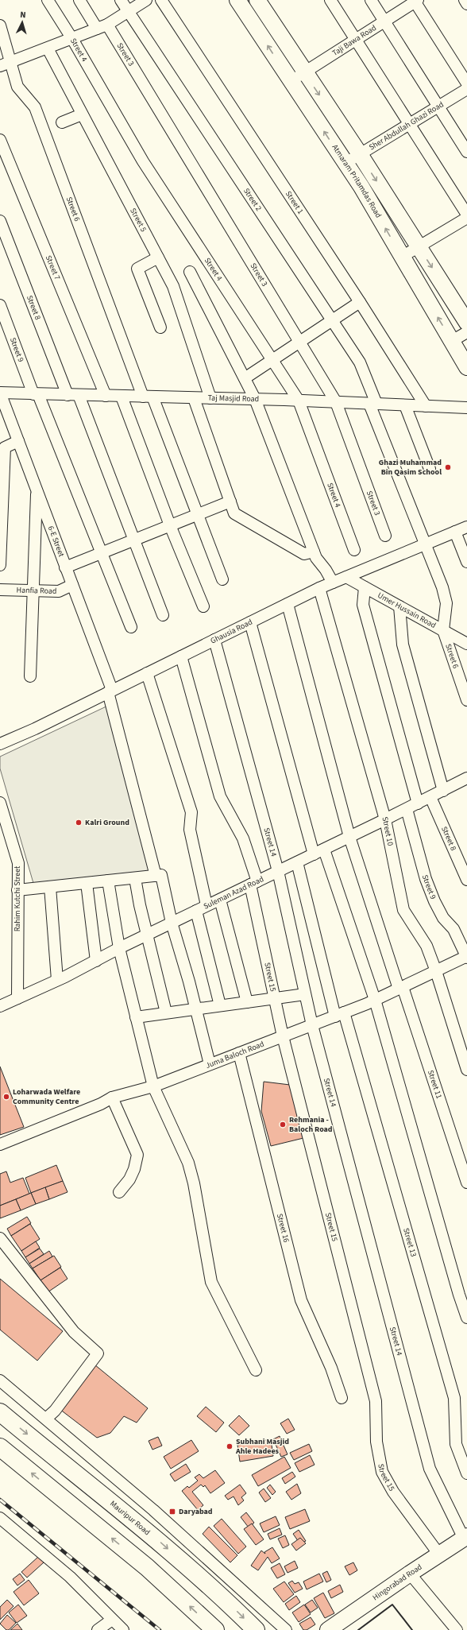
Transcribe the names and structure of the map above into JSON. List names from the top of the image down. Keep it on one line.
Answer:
{"streets":{"highway":["Mauripur Road"],"main road":["Atmaram Pritamdas Road","Hingorabad Road"],"street":["Taji Bawa Road","Street 4","Street 3","Sher Abdullah Ghazi Road","Street 2","Street 1","Street 6","Street 5","Street 7","Street 8","Street 9","Taj Masjid Road","6-E Street","Hanfia Road","Umer Hussain Road","Ghausia Road","Street 10","Street 14","Suleman Azad Road","Rahim Kutchi Street","Street 15","Juma Baloch Road","Street 11","Street 16","Street 13"]},"crossings":[["Taji Bawa Road","Atmaram Pritamdas Road"],["Street 4","Taj Masjid Road"],["Street 3","Taj Masjid Road"],["Sher Abdullah Ghazi Road","Atmaram Pritamdas Road"],["Street 2","Street 6"],["Street 2","Taj Masjid Road"],["Street 2","Umer Hussain Road"],["Street 2","Ghausia Road"],["Street 1","Taj Masjid Road"],["Street 6","Taj Masjid Road"],["Street 6","Umer Hussain Road"],["Street 5","Taj Masjid Road"],["Street 7","Taj Masjid Road"],["Street 8","Taj Masjid Road"],["Street 8","Suleman Azad Road"],["Street 9","Taj Masjid Road"],["Street 9","Suleman Azad Road"],["Street 9","Juma Baloch Road"],["Taj Masjid Road","6-E Street"],["6-E Street","Hanfia Road"],["6-E Street","Ghausia Road"],["Umer Hussain Road","Ghausia Road"],["Ghausia Road","Street 10"],["Ghausia Road","Street 14"],["Ghausia Road","Street 15"],["Ghausia Road","Street 11"],["Street 10","Suleman Azad Road"],["Street 10","Juma Baloch Road"],["Street 14","Suleman Azad Road"],["Street 14","Juma Baloch Road"],["Street 14","Hingorabad Road"],["Suleman Azad Road","Rahim Kutchi Street"],["Suleman Azad Road","Street 15"],["Suleman Azad Road","Street 11"],["Suleman Azad Road","Street 13"],["Street 15","Juma Baloch Road"],["Street 15","Hingorabad Road"],["Juma Baloch Road","Street 11"],["Juma Baloch Road","Street 16"],["Juma Baloch Road","Street 13"]],"places":{"other":["Ghazi Muhammad Bin Qasim School","Kalri Ground","Loharwada Welfare Community Centre","Rehmania - Baloch Road","Subhani Masjid Ahle Hadees"],"transit":["Daryabad"]},"north":"top"}
